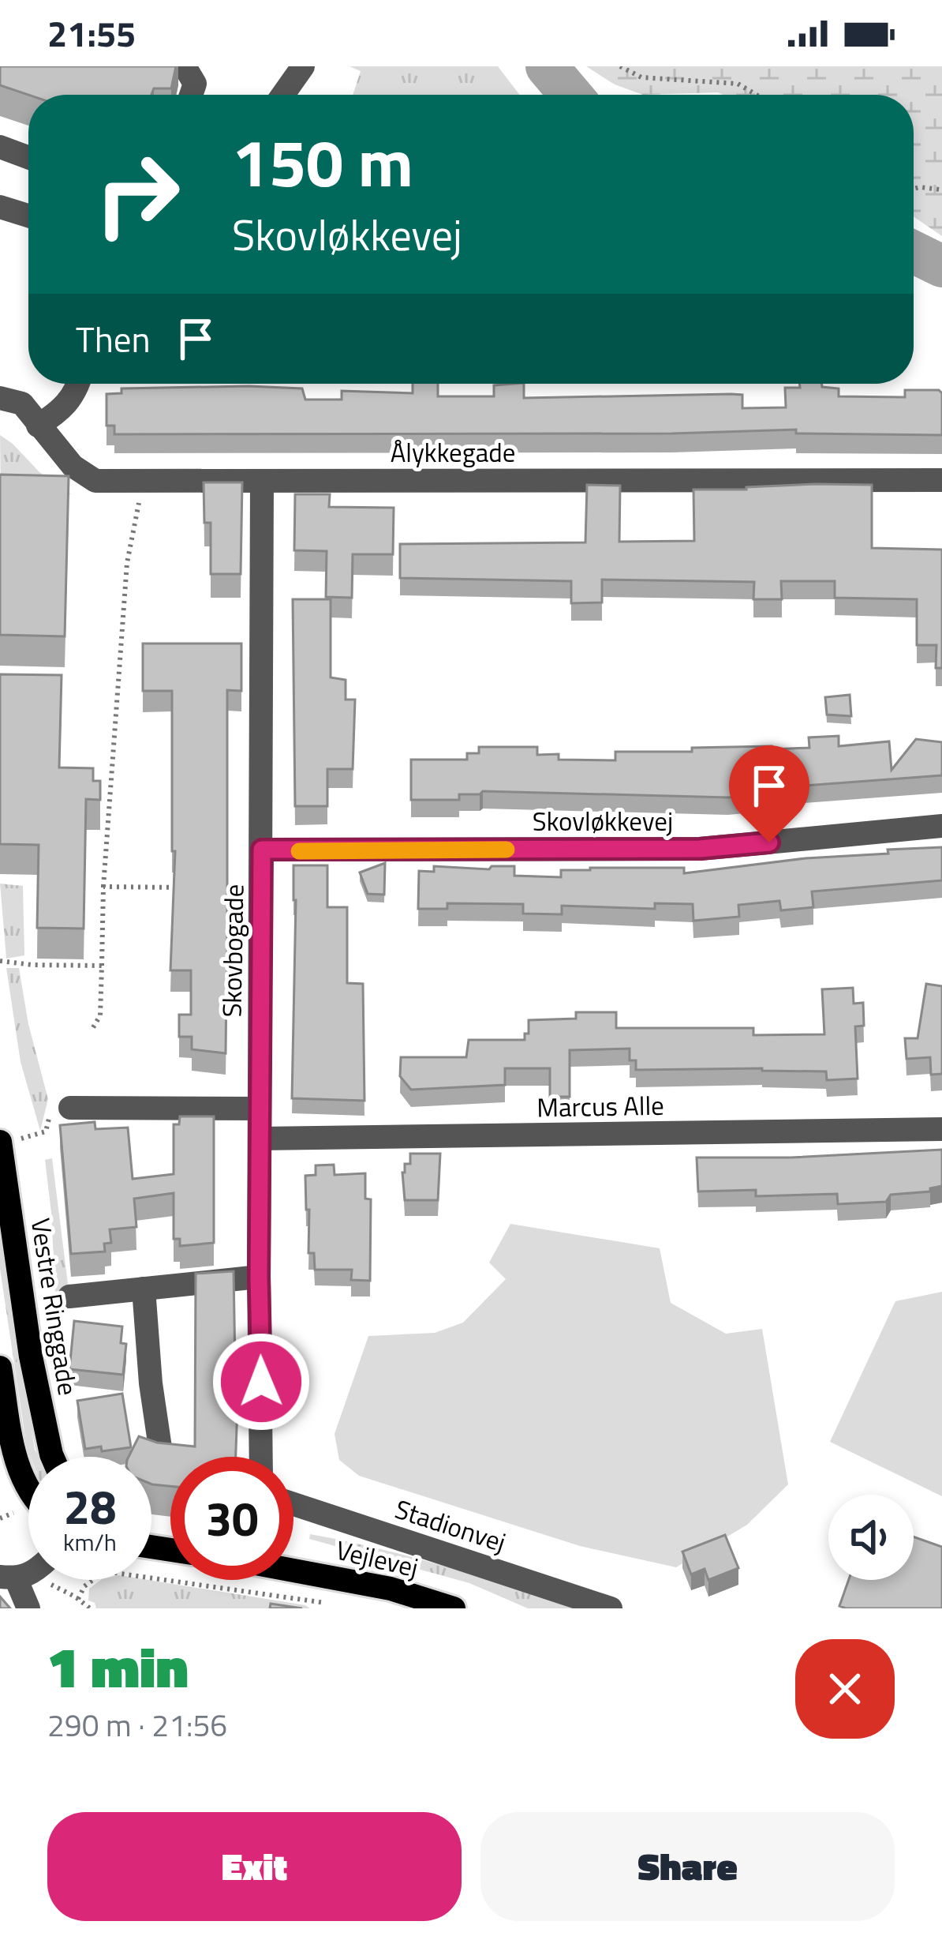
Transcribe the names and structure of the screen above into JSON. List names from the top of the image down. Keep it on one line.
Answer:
{"streets":{"main road":["Vestre Ringgade","Vejlevej"],"street":["Ålykkegade","Skovløkkevej","Skovbogade","Marcus Alle","Stadionvej"]},"crossings":[["Ålykkegade","Skovbogade"],["Skovløkkevej","Skovbogade"],["Skovbogade","Marcus Alle"]],"page":{"status":"21:55","turn":["150 m","Skovløkkevej"],"then":"Then","speed":"28 km/h","limit":"30","heading":["1 min","290 m · 21:56"],"buttons":["Exit","Share"]}}
